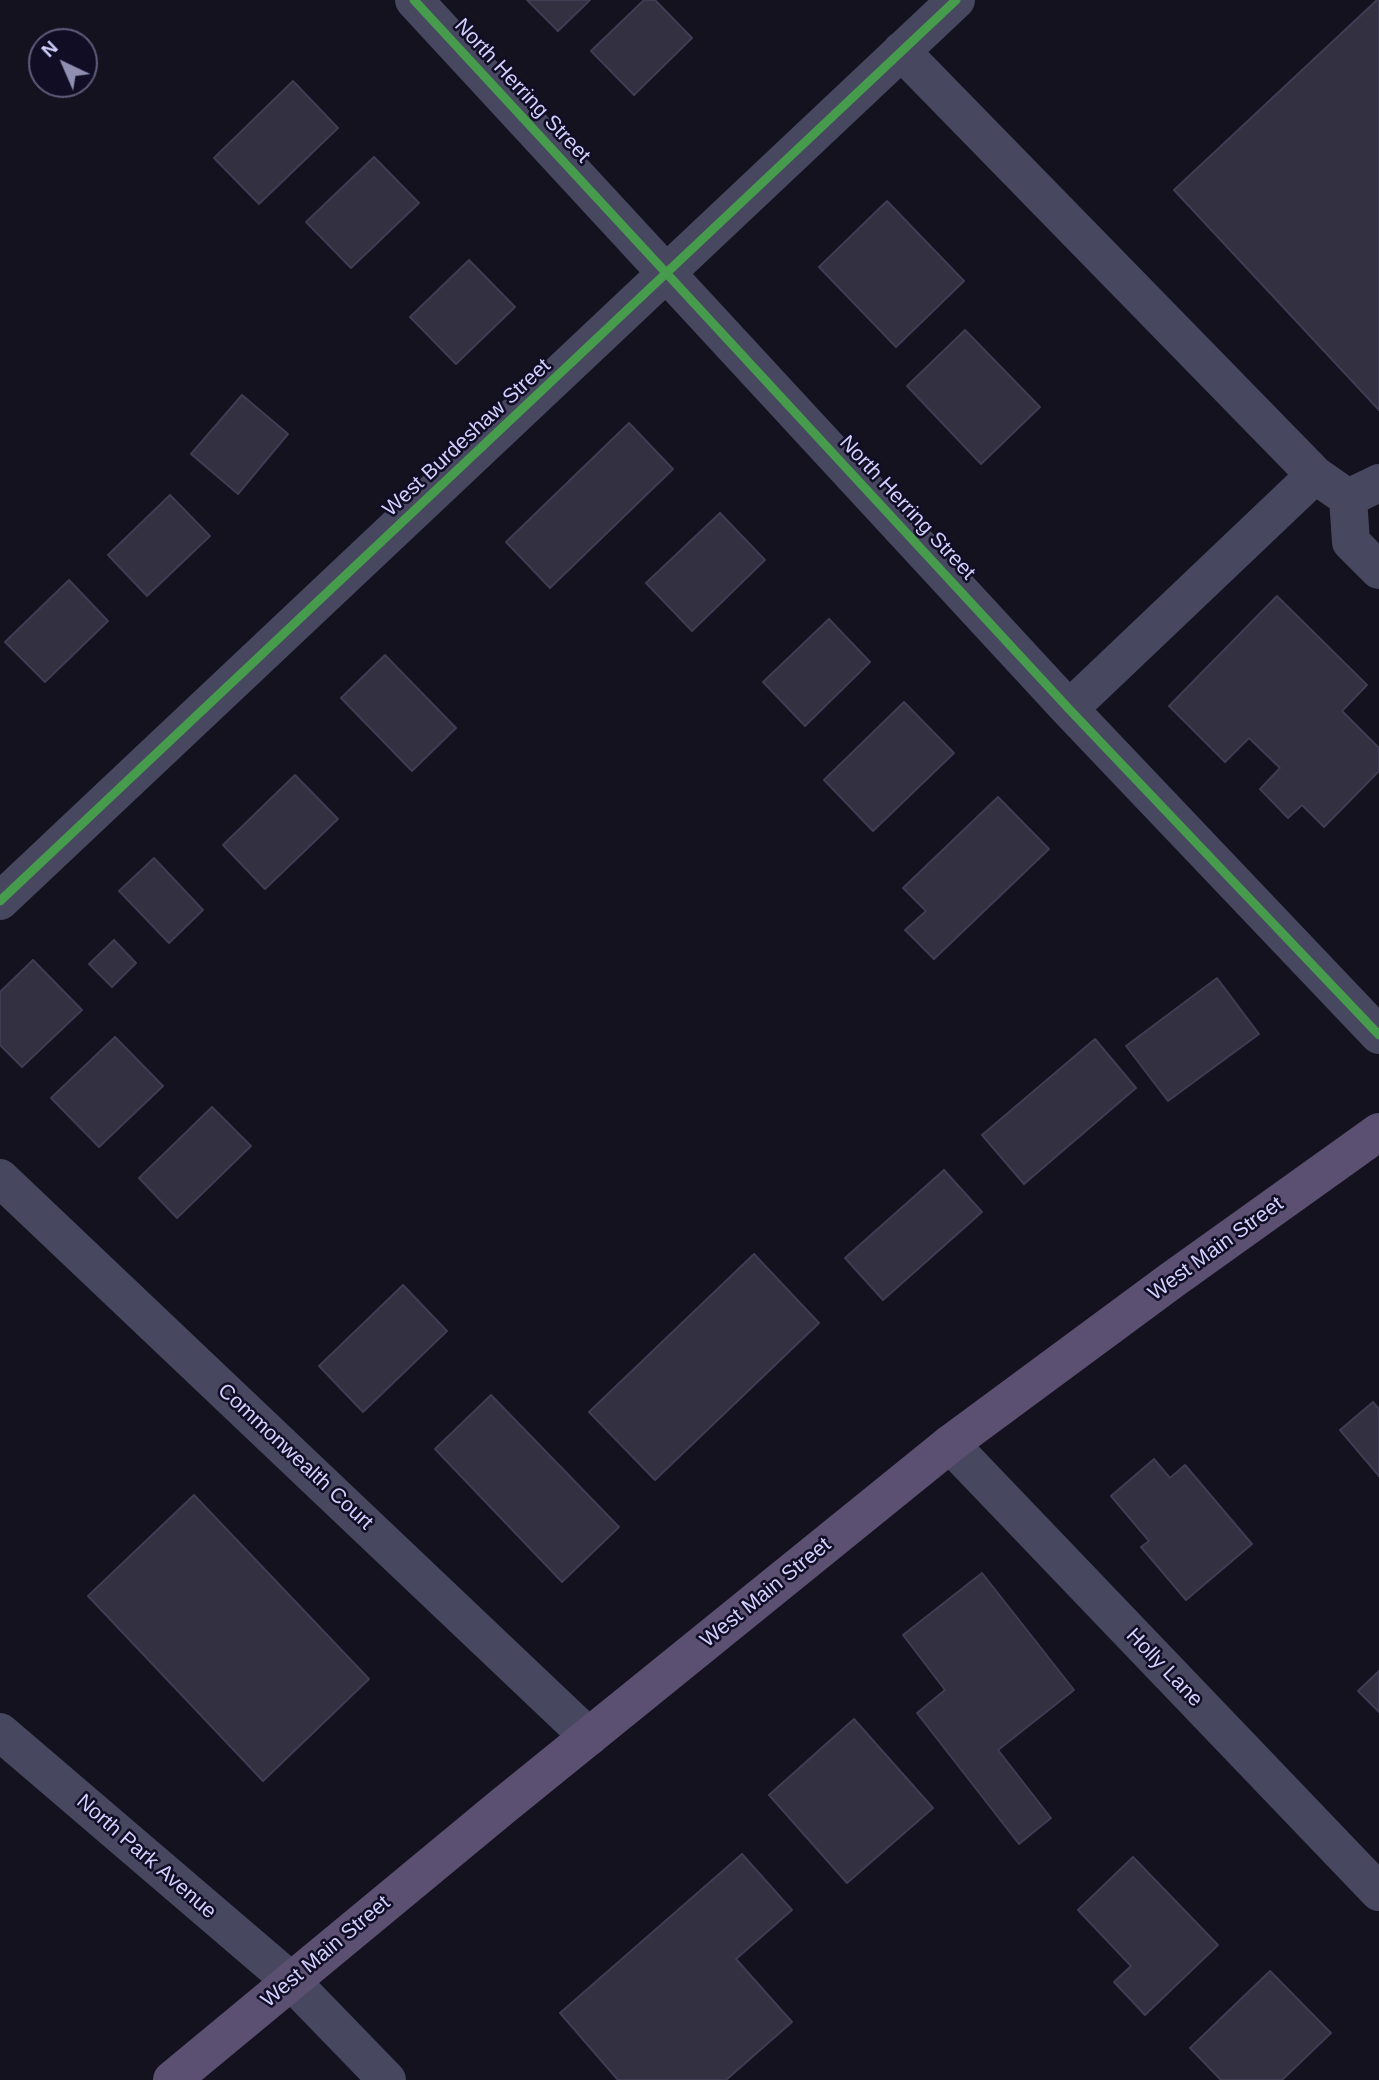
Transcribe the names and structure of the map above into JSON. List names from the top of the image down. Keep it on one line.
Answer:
{"streets":{"main road":["West Main Street"],"street":["North Herring Street","West Burdeshaw Street","Commonwealth Court","Holly Lane","North Park Avenue"]},"crossings":[["North Herring Street","West Burdeshaw Street"],["West Main Street","Commonwealth Court"],["West Main Street","Holly Lane"],["West Main Street","North Park Avenue"]],"north":"top left"}
